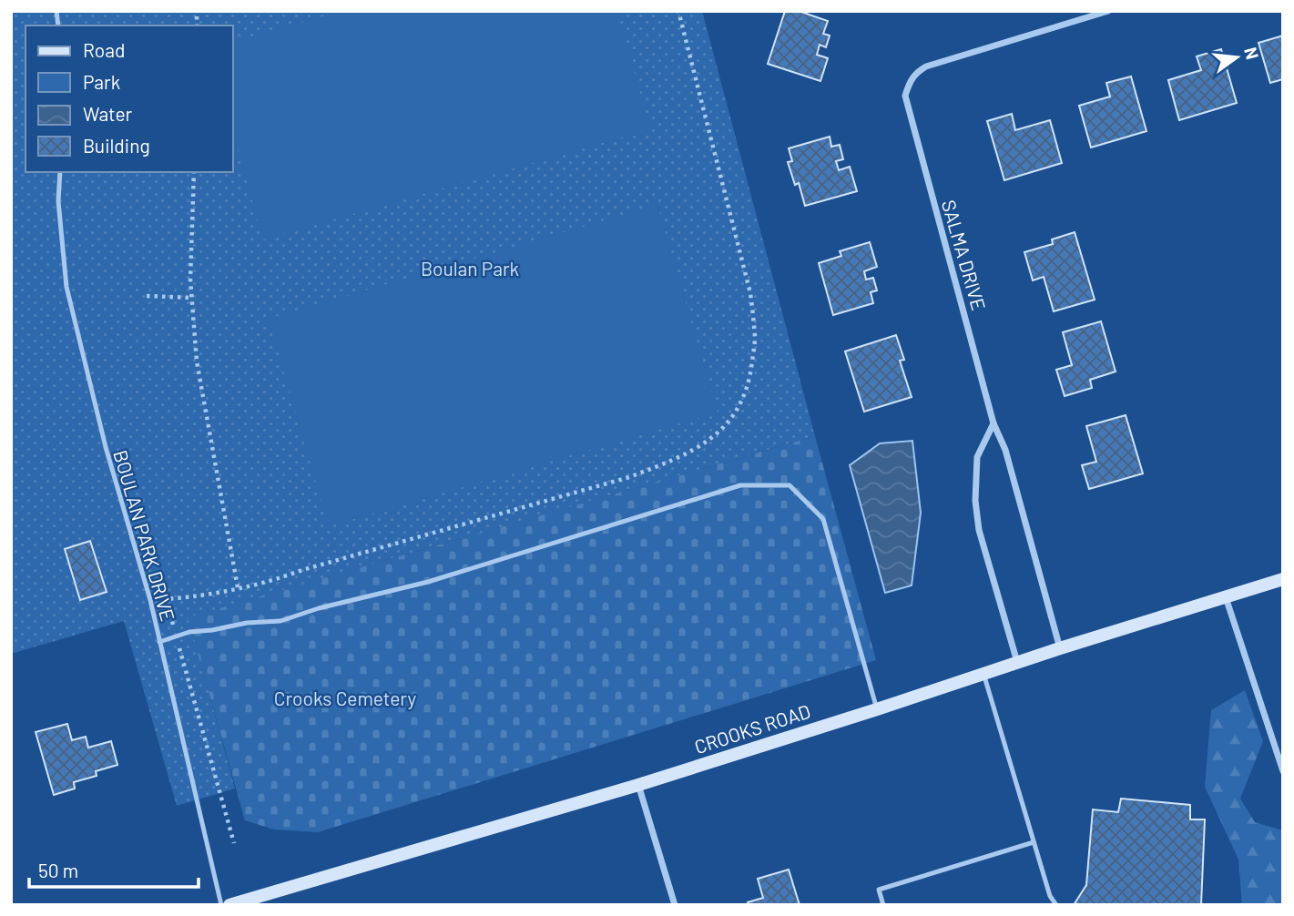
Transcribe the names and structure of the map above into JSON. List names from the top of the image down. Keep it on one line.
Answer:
{"streets":{"main road":["CROOKS ROAD"],"street":["SALMA DRIVE"],"lane":["BOULAN PARK DRIVE"]},"crossings":[["SALMA DRIVE","CROOKS ROAD"]],"parks":["Boulan Park","Crooks Cemetery"],"legend":["Road","Park","Water","Building"],"scale_bar":"50 m","north":"right"}
